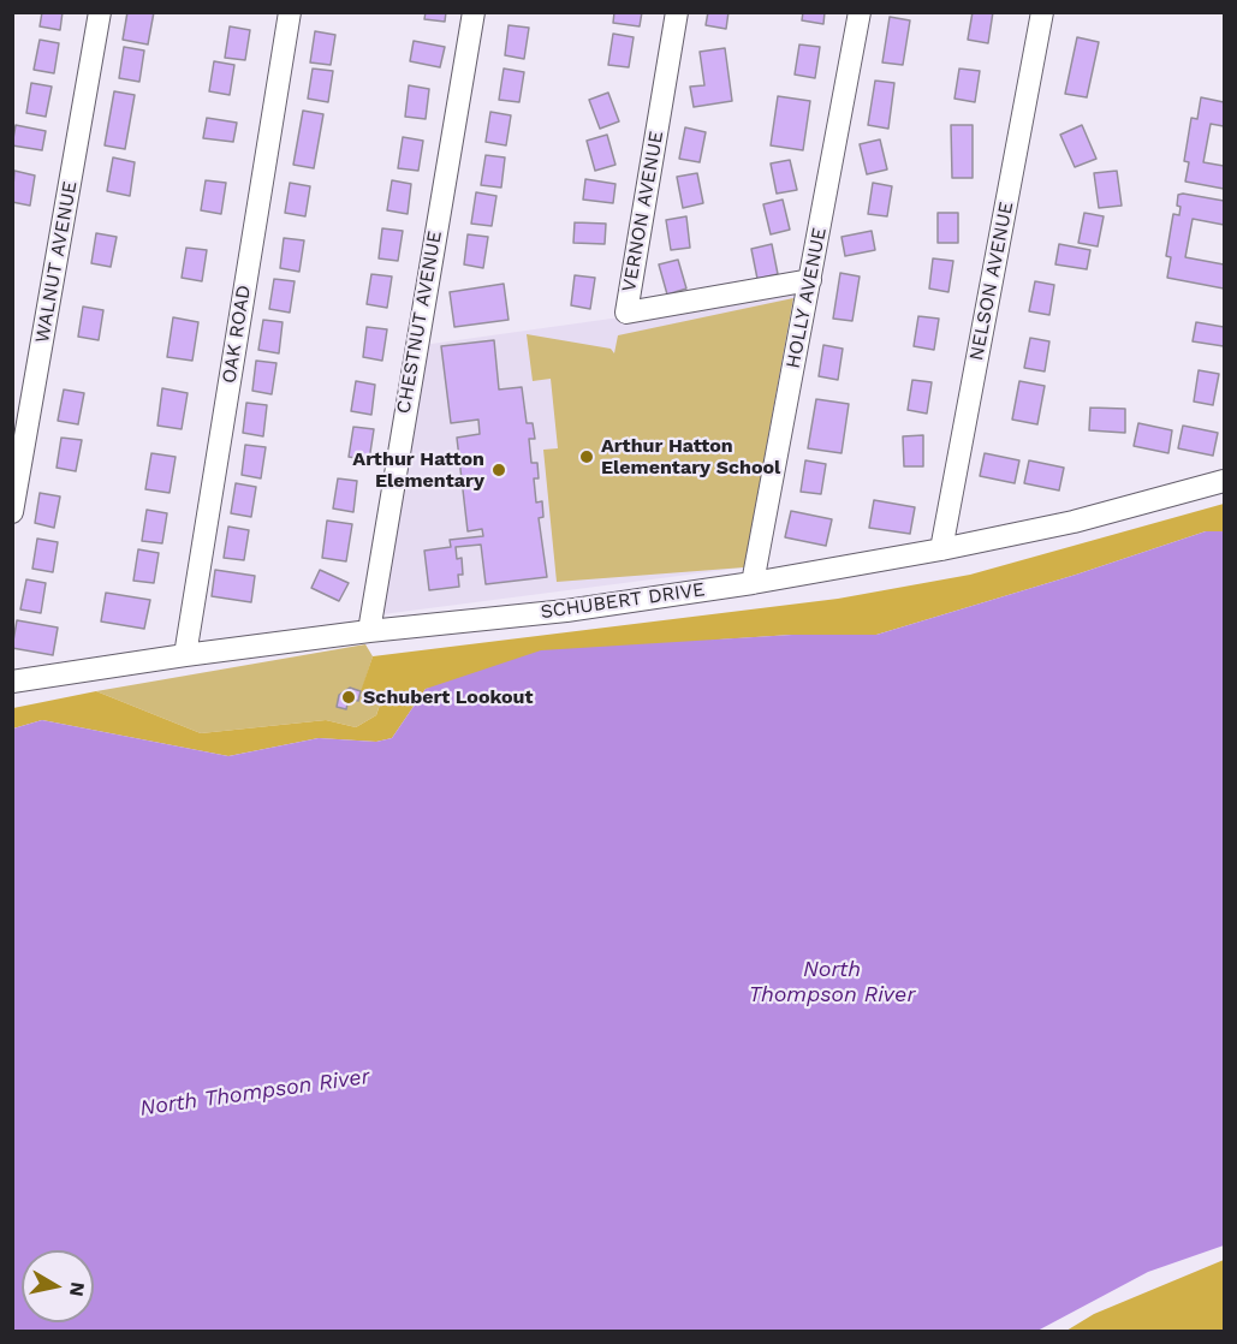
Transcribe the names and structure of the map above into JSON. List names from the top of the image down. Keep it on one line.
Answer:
{"streets":{"street":["VERNON AVENUE","WALNUT AVENUE","NELSON AVENUE","HOLLY AVENUE","CHESTNUT AVENUE","OAK ROAD","SCHUBERT DRIVE"]},"crossings":[["VERNON AVENUE","HOLLY AVENUE"],["NELSON AVENUE","SCHUBERT DRIVE"],["HOLLY AVENUE","SCHUBERT DRIVE"],["CHESTNUT AVENUE","SCHUBERT DRIVE"],["OAK ROAD","SCHUBERT DRIVE"]],"water":["North Thompson River"],"places":["Arthur Hatton Elementary School","Arthur Hatton Elementary","Schubert Lookout"],"north":"right"}
